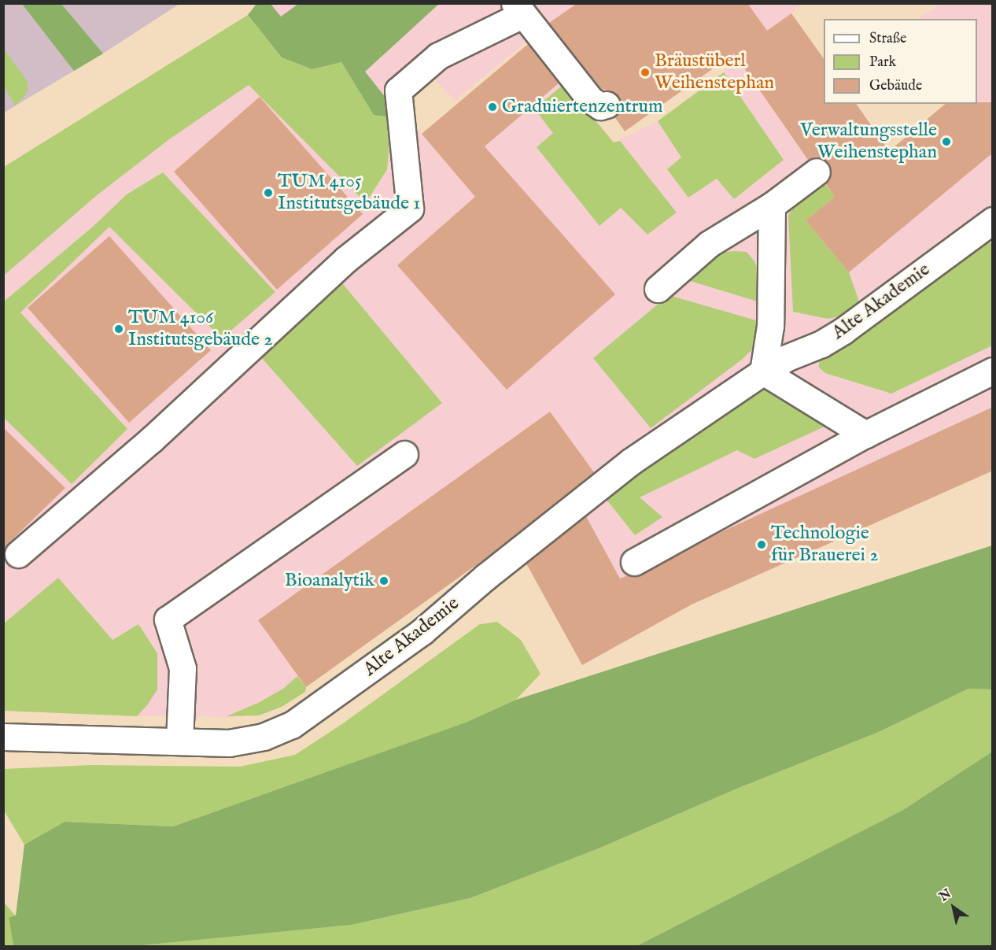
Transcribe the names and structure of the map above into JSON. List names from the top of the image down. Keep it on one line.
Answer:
{"streets":{"lane":["Alte Akademie"]},"places":["Bräustüberl Weihenstephan","Graduiertenzentrum","Verwaltungsstelle Weihenstephan","TUM 4105 Institutsgebäude 1","TUM 4106 Institutsgebäude 2","Technologie für Brauerei 2","Bioanalytik"],"legend":["Straße","Park","Gebäude"],"north":"top left"}
